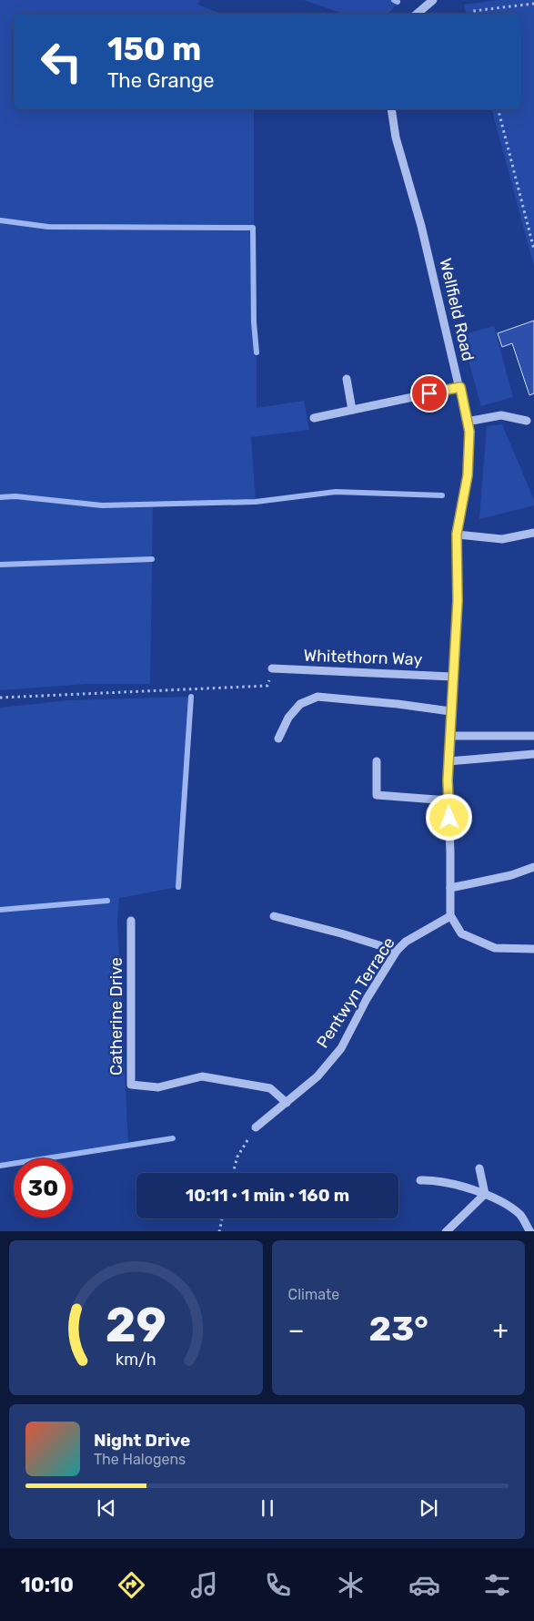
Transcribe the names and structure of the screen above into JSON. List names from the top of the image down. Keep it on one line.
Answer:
{"streets":{"street":["Wellfield Road","Whitethorn Way","Pentwyn Terrace","Catherine Drive"]},"crossings":[["Wellfield Road","Whitethorn Way"],["Wellfield Road","Pentwyn Terrace"],["Pentwyn Terrace","Catherine Drive"]],"page":{"turn":["150 m","The Grange"],"limit":"30","trip":"10:11 · 1 min · 160 m","tile":"Climate","heat":["−","23°","+"],"song":["Night Drive","The Halogens"],"tabs":"10:10","gauge":["29","km/h"]}}
